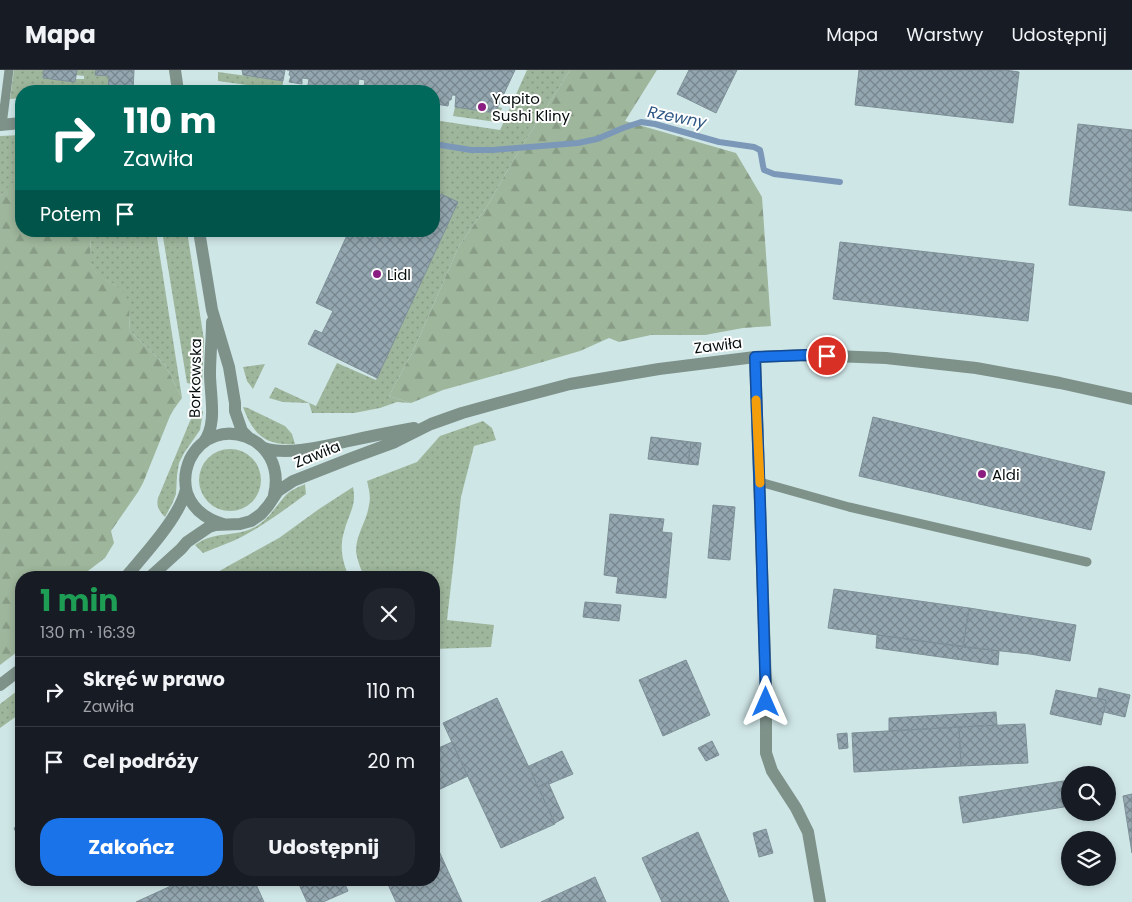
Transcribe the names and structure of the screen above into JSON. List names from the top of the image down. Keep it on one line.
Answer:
{"streets":{"street":["Zawiła","Borkowska"]},"crossings":[["Zawiła","Borkowska"]],"water":["Rzewny"],"places":["Yapito Sushi Kliny","Lidl","Aldi"],"page":{"header":"Mapa","nav":["Mapa","Warstwy","Udostępnij"],"turn":["110 m","Zawiła"],"then":"Potem","heading":["1 min","130 m · 16:39"],"list":[{"name":"Skręć w prawo","note":"Zawiła","value":"110 m"},{"name":"Cel podróży","value":"20 m"}],"buttons":["Zakończ","Udostępnij"]}}
